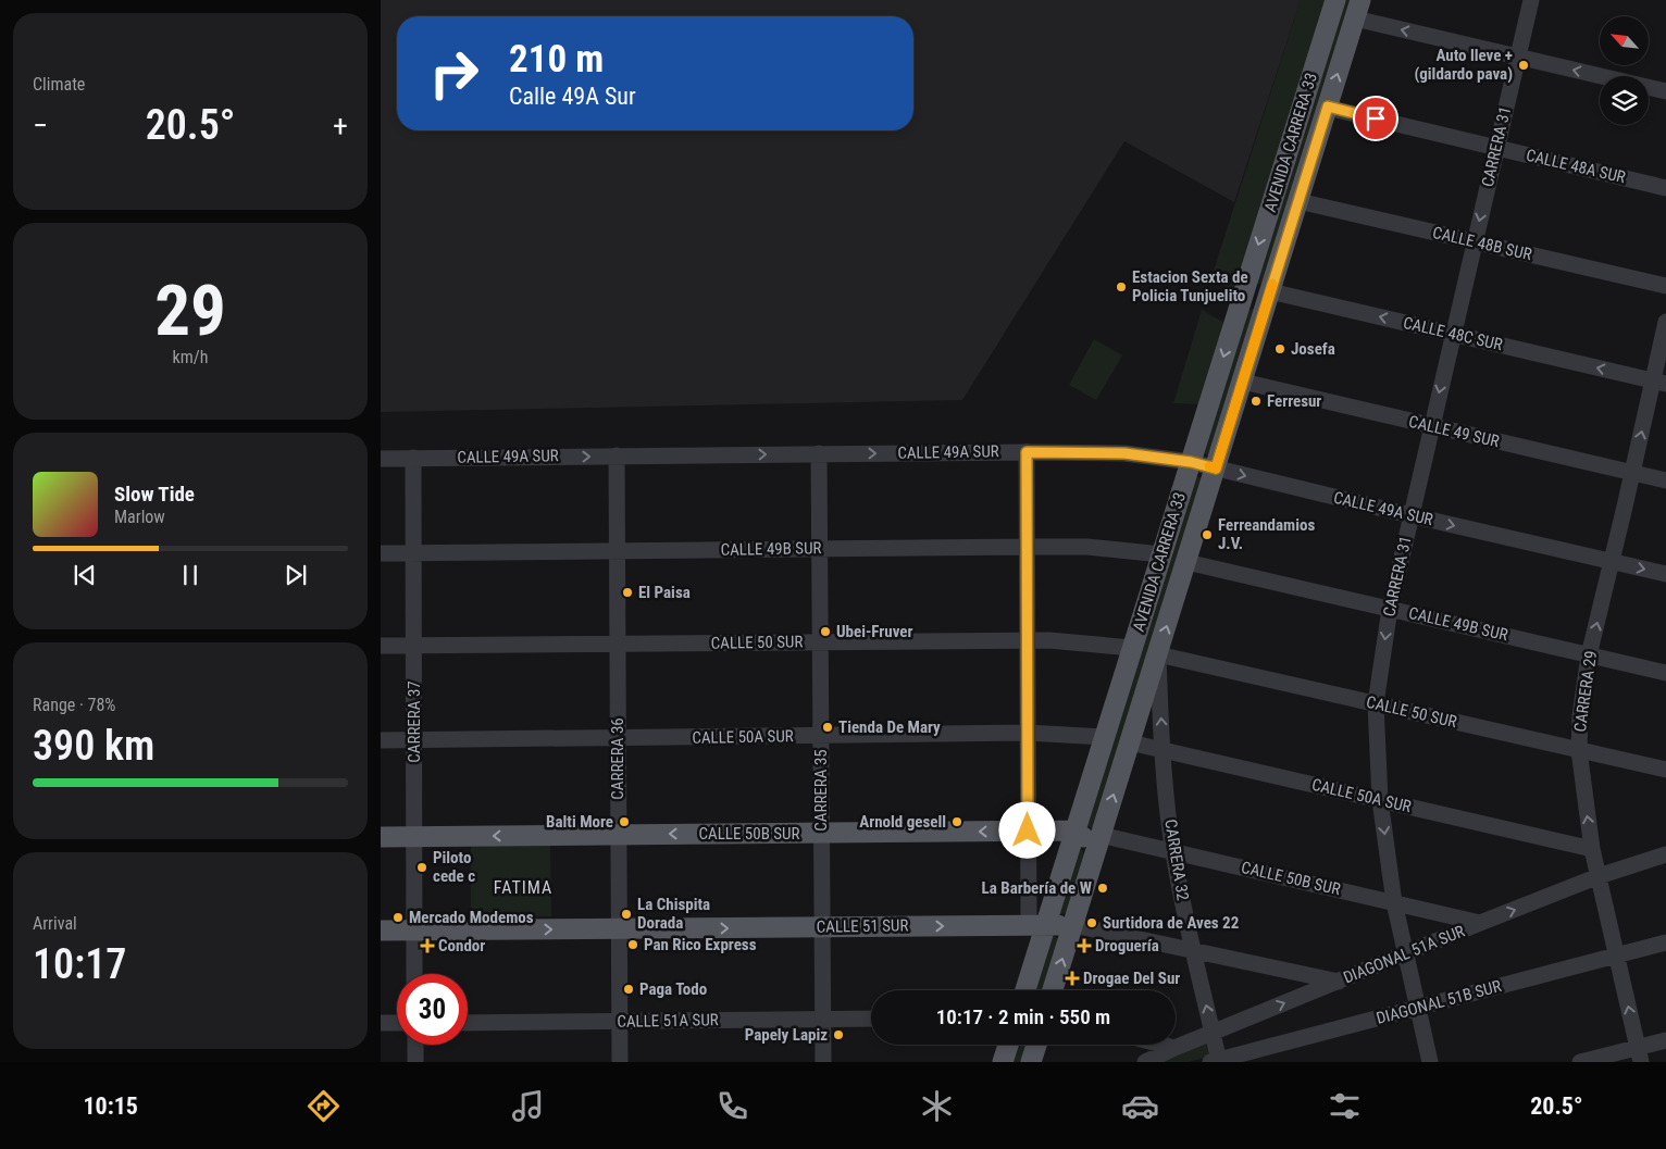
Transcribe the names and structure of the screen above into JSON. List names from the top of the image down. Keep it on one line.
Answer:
{"streets":{"main road":["AVENIDA CARRERA 33","CALLE 50B SUR","CALLE 51 SUR"],"street":["CARRERA 31","CALLE 48A SUR","CALLE 48B SUR","CALLE 48C SUR","CALLE 49 SUR","CALLE 49A SUR","CALLE 49B SUR","CALLE 50 SUR","CARRERA 29","CARRERA 37","CALLE 50A SUR","CARRERA 36","CARRERA 35","CARRERA 32","DIAGONAL 51A SUR","DIAGONAL 51B SUR","CALLE 51A SUR"]},"crossings":[["AVENIDA CARRERA 33","CALLE 48A SUR"],["AVENIDA CARRERA 33","CALLE 48B SUR"],["AVENIDA CARRERA 33","CALLE 48C SUR"],["AVENIDA CARRERA 33","CALLE 49 SUR"],["AVENIDA CARRERA 33","CALLE 49A SUR"],["AVENIDA CARRERA 33","CALLE 49B SUR"],["AVENIDA CARRERA 33","CALLE 50 SUR"],["AVENIDA CARRERA 33","CALLE 50A SUR"],["AVENIDA CARRERA 33","CALLE 50B SUR"],["AVENIDA CARRERA 33","CARRERA 32"],["AVENIDA CARRERA 33","CALLE 51 SUR"],["CARRERA 31","CALLE 48A SUR"],["CARRERA 31","CALLE 48B SUR"],["CARRERA 31","CALLE 48C SUR"],["CARRERA 31","CALLE 49 SUR"],["CARRERA 31","CALLE 49A SUR"],["CARRERA 31","CALLE 49B SUR"],["CARRERA 31","CALLE 50 SUR"],["CARRERA 31","CALLE 50A SUR"],["CARRERA 31","CALLE 50B SUR"],["CARRERA 31","DIAGONAL 51A SUR"],["CARRERA 31","DIAGONAL 51B SUR"],["CALLE 48C SUR","CARRERA 29"],["CALLE 49 SUR","CARRERA 29"],["CALLE 49A SUR","CARRERA 29"],["CALLE 49A SUR","CARRERA 37"],["CALLE 49A SUR","CARRERA 36"],["CALLE 49A SUR","CARRERA 35"],["CALLE 49B SUR","CARRERA 29"],["CALLE 49B SUR","CARRERA 37"],["CALLE 49B SUR","CARRERA 36"],["CALLE 49B SUR","CARRERA 35"],["CALLE 50 SUR","CARRERA 29"],["CALLE 50 SUR","CARRERA 37"],["CALLE 50 SUR","CARRERA 36"],["CALLE 50 SUR","CARRERA 35"],["CALLE 50 SUR","CARRERA 32"],["CARRERA 29","CALLE 50A SUR"],["CARRERA 29","DIAGONAL 51A SUR"],["CARRERA 29","DIAGONAL 51B SUR"],["CARRERA 37","CALLE 50A SUR"],["CARRERA 37","CALLE 50B SUR"],["CARRERA 37","CALLE 51 SUR"],["CALLE 50A SUR","CARRERA 36"],["CALLE 50A SUR","CARRERA 35"],["CALLE 50A SUR","CARRERA 32"],["CARRERA 36","CALLE 50B SUR"],["CARRERA 36","CALLE 51 SUR"],["CARRERA 36","CALLE 51A SUR"],["CARRERA 35","CALLE 50B SUR"],["CARRERA 35","CALLE 51 SUR"],["CARRERA 35","CALLE 51A SUR"],["CALLE 50B SUR","CARRERA 32"],["CALLE 50B SUR","DIAGONAL 51A SUR"],["CARRERA 32","CALLE 51 SUR"],["CARRERA 32","DIAGONAL 51A SUR"],["CARRERA 32","DIAGONAL 51B SUR"],["CALLE 51 SUR","DIAGONAL 51A SUR"]],"one_way":["CARRERA 31","CALLE 48C SUR","CALLE 49A SUR","CARRERA 29","CALLE 50B SUR","CALLE 51 SUR","DIAGONAL 51A SUR"],"districts":["FATIMA"],"places":{"other":["Auto lleve + (gildardo pava)","Estacion Sexta de Policia Tunjuelito","Josefa","Ferresur","Ferreandamios J.V.","El Paisa","Ubei-Fruver","Tienda De Mary","Balti More","Arnold gesell","Piloto cede c","La Barbería de W","La Chispita Dorada","Mercado Modemos","Surtidora de Aves 22","Pan Rico Express","Paga Todo","Papely Lapiz"],"health":["Condor","Droguería","Drogae Del Sur"]},"north":"top left","page":{"tile":["Climate",["29","km/h"],["Range · 78%","390 km"],["Arrival","10:17"]],"turn":["210 m","Calle 49A Sur"],"heat":["−","20.5°","+"],"song":["Slow Tide","Marlow"],"limit":"30","trip":"10:17 · 2 min · 550 m","tabs":["10:15","20.5°"]}}
